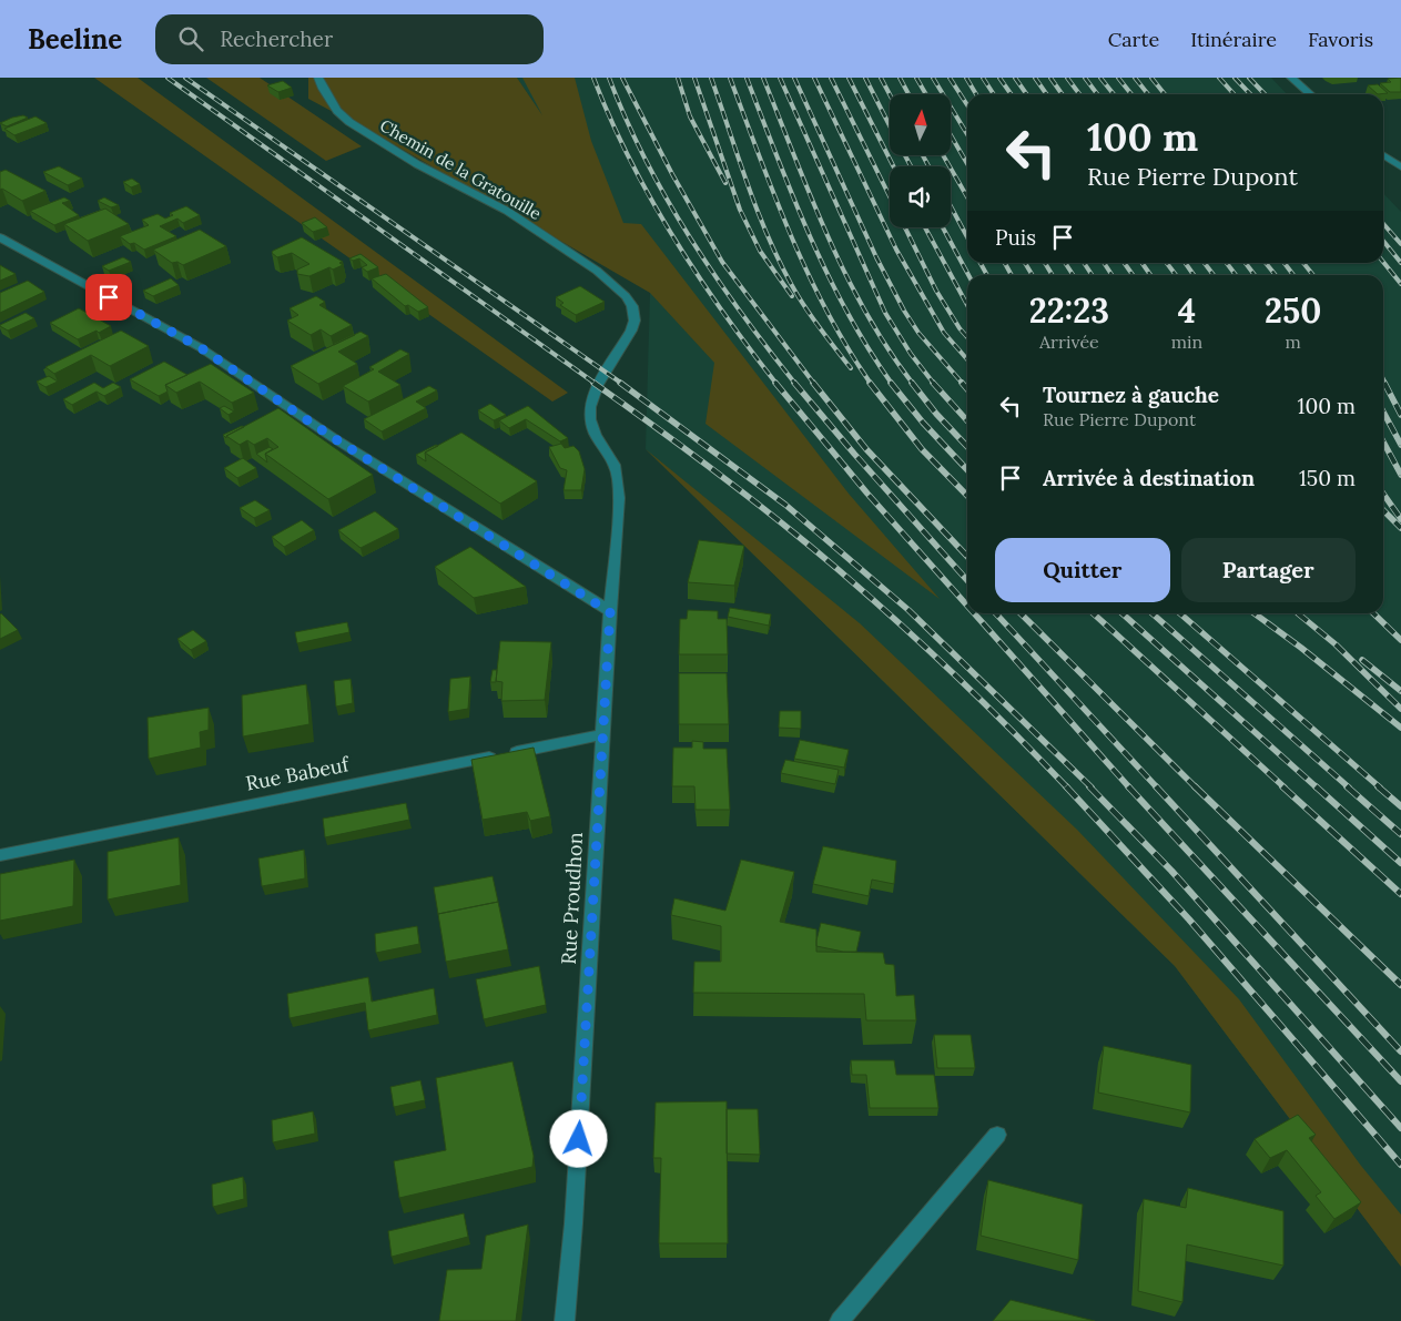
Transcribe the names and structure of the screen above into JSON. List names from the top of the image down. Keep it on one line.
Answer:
{"streets":{"street":["Chemin de la Gratouille","Rue Babeuf","Rue Proudhon"]},"crossings":[["Chemin de la Gratouille","Rue Proudhon"],["Rue Babeuf","Rue Proudhon"]],"north":"top","page":{"header":"Beeline","search":"Rechercher","nav":["Carte","Itinéraire","Favoris"],"turn":["100 m","Rue Pierre Dupont"],"then":"Puis","eta":["22:23","Arrivée","4","min","250","m"],"list":[{"name":"Tournez à gauche","note":"Rue Pierre Dupont","value":"100 m"},{"name":"Arrivée à destination","value":"150 m"}],"buttons":["Quitter","Partager"]}}
